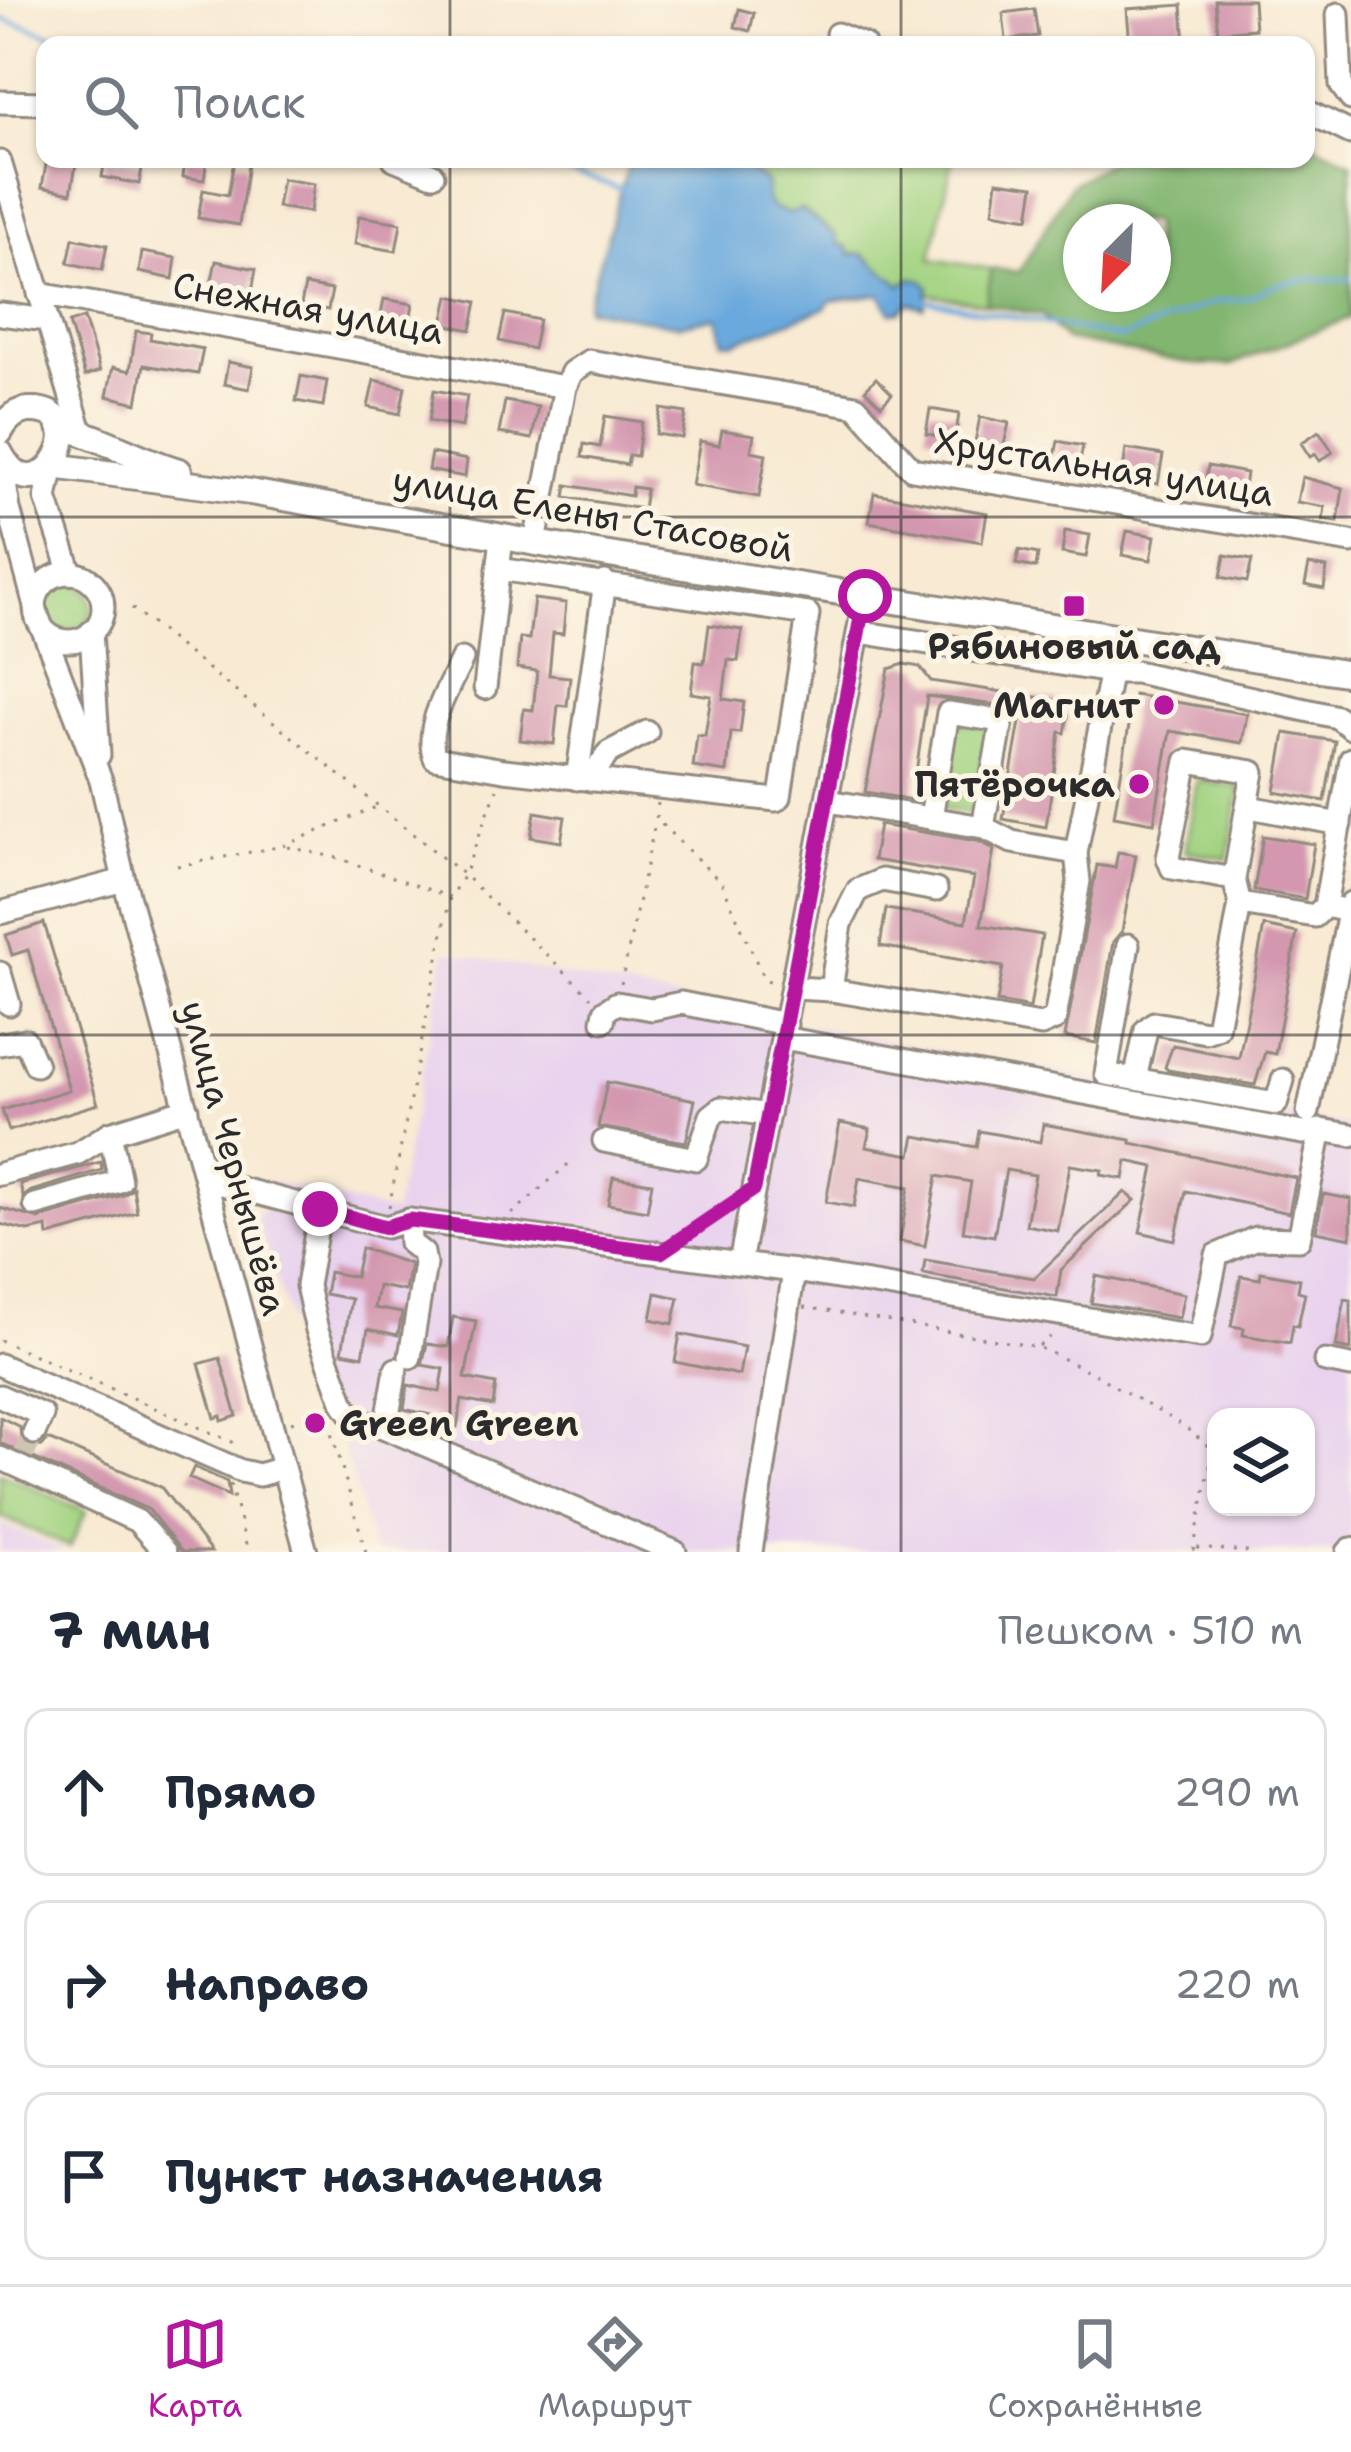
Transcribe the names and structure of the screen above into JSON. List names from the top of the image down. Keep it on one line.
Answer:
{"streets":{"main road":["улица Елены Стасовой"],"street":["Снежная улица","Хрустальная улица","улица Чернышёва"]},"crossings":[["Снежная улица","Хрустальная улица"],["улица Елены Стасовой","улица Чернышёва"]],"places":{"transit":["Рябиновый сад"],"other":["Магнит","Пятёрочка","Green Green"]},"north":"bottom left","page":{"search":"Поиск","heading":["7 мин","Пешком · 510 m"],"list":[["Прямо","290 m"],["Направо","220 m"],"Пункт назначения"],"nav":["Карта","Маршрут","Сохранённые"]}}
